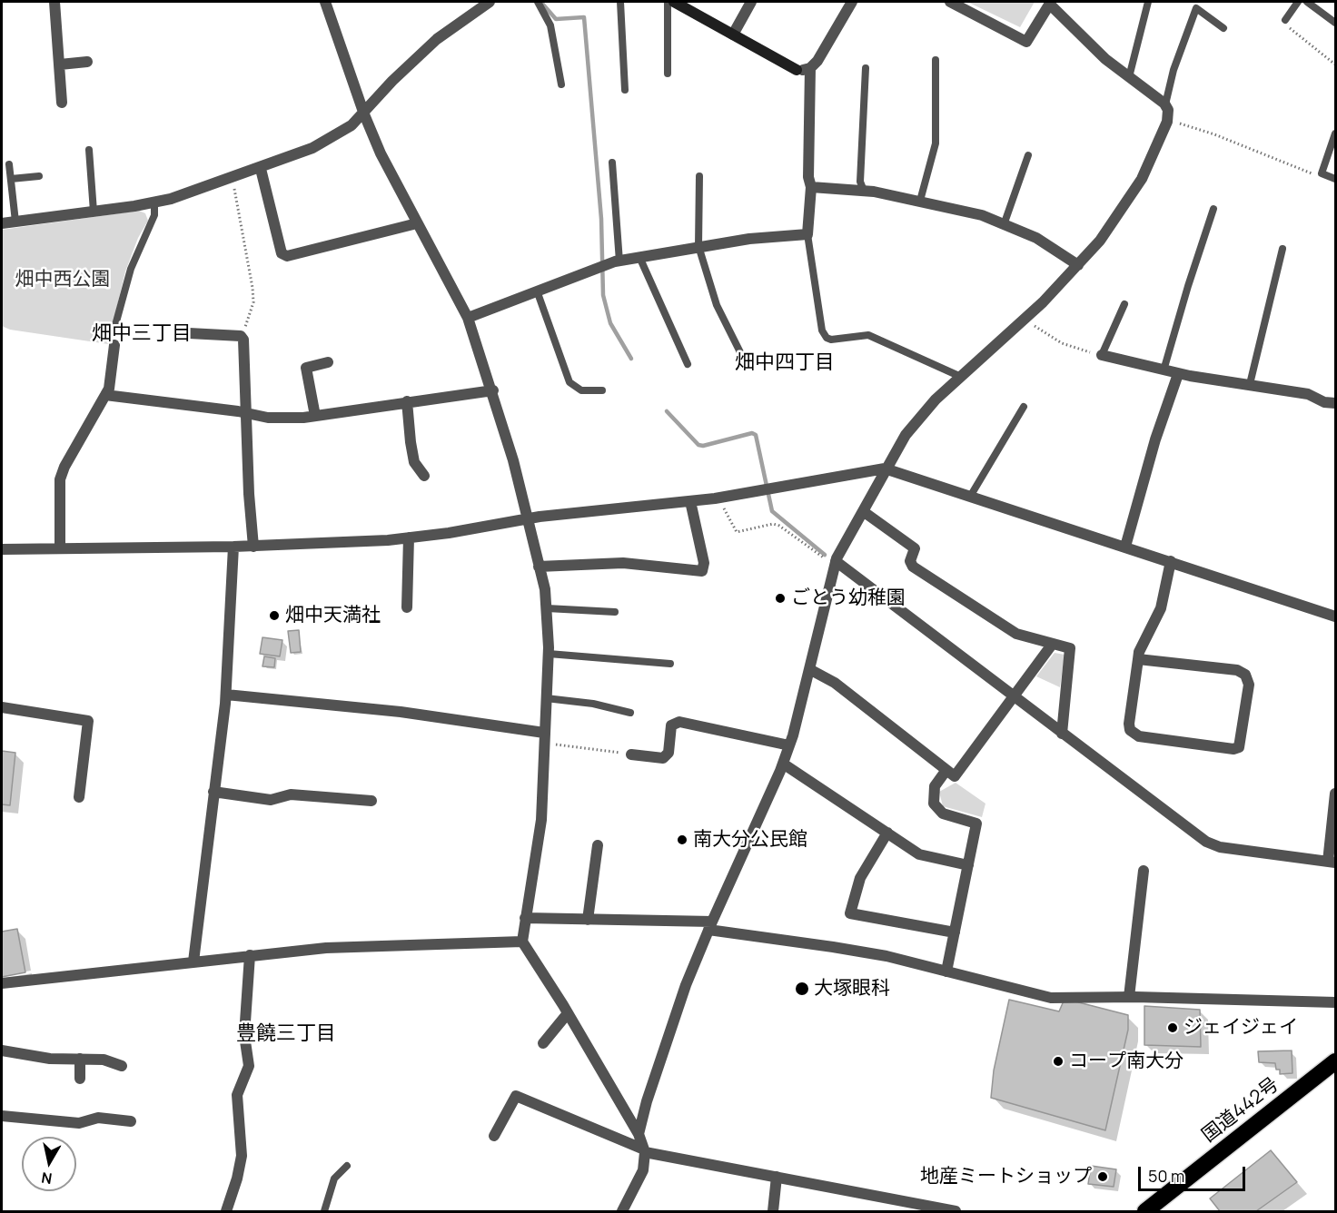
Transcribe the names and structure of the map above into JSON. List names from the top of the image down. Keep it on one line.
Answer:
{"streets":{"highway":["国道442号"]},"districts":["畑中三丁目","畑中四丁目","豊饒三丁目"],"parks":["畑中西公園"],"places":["ごとう幼稚園","畑中天満社","南大分公民館","大塚眼科","ジェイジェイ","コープ南大分","地産ミートショップ"],"scale_bar":"50 m","north":"bottom"}
